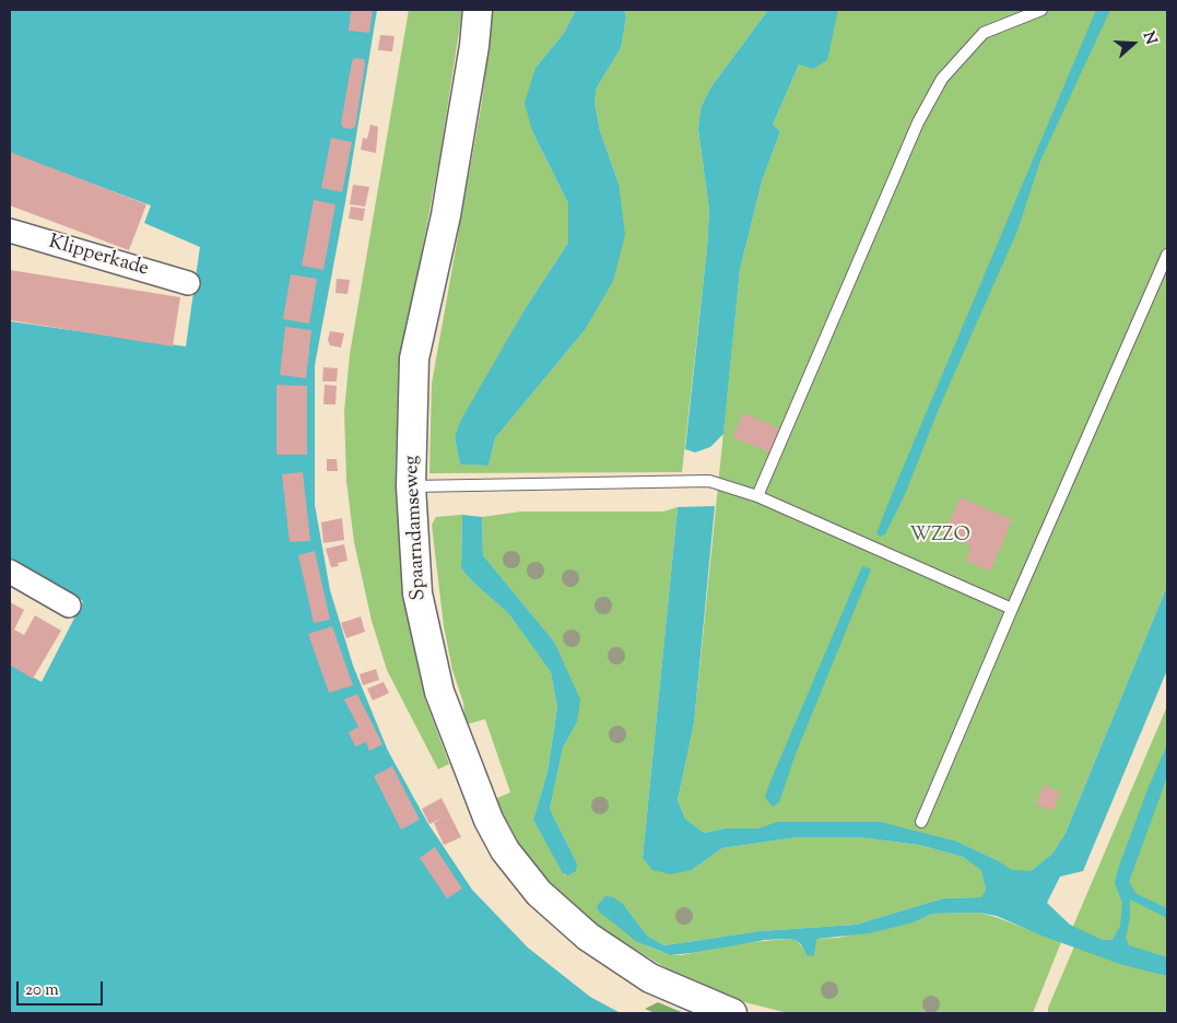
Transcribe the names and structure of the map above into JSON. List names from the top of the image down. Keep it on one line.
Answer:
{"streets":{"street":["Klipperkade","Spaarndamseweg"]},"parks":["WZZO"],"scale_bar":"20 m","north":"right"}
